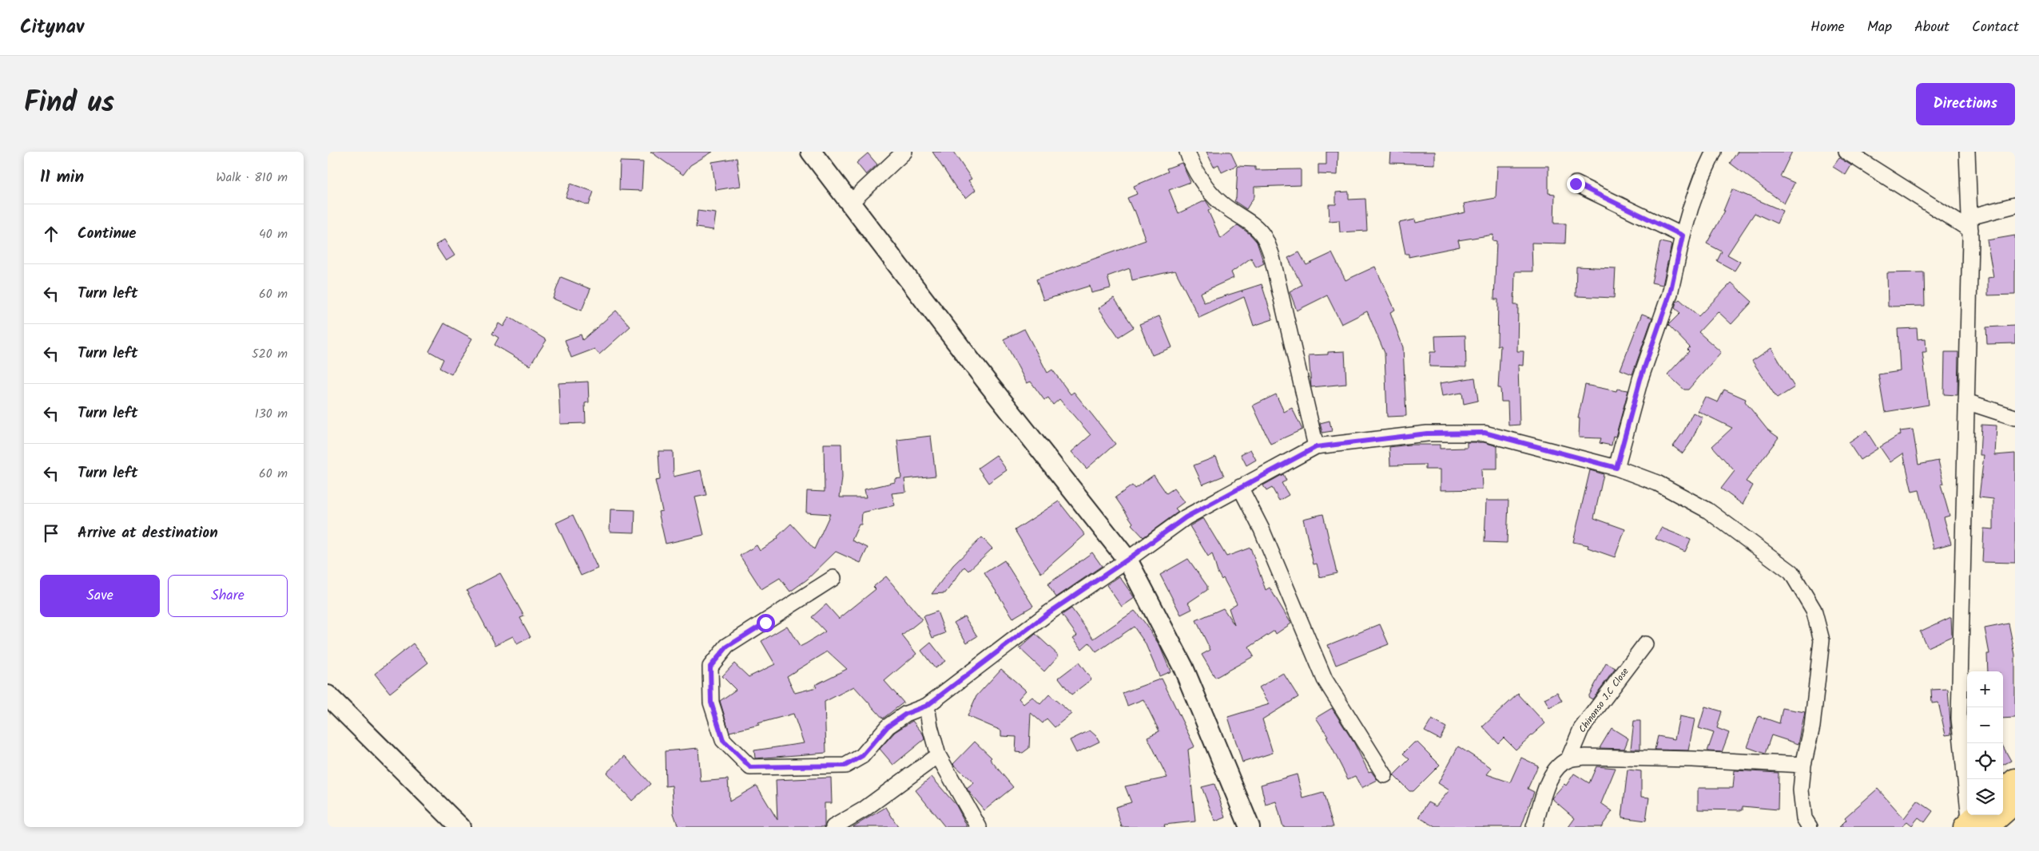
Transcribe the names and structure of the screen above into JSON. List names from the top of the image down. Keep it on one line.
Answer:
{"streets":{"street":["Chinonso J.C Close"]},"page":{"header":"Citynav","nav":["Home","Map","About","Contact"],"title":"Find us","buttons":["Directions",["Save","Share"]],"heading":["11 min","Walk · 810 m"],"list":[["Continue","40 m"],["Turn left","60 m"],["Turn left","520 m"],["Turn left","130 m"],["Turn left","60 m"],"Arrive at destination"],"map_buttons":["+","−"]}}
